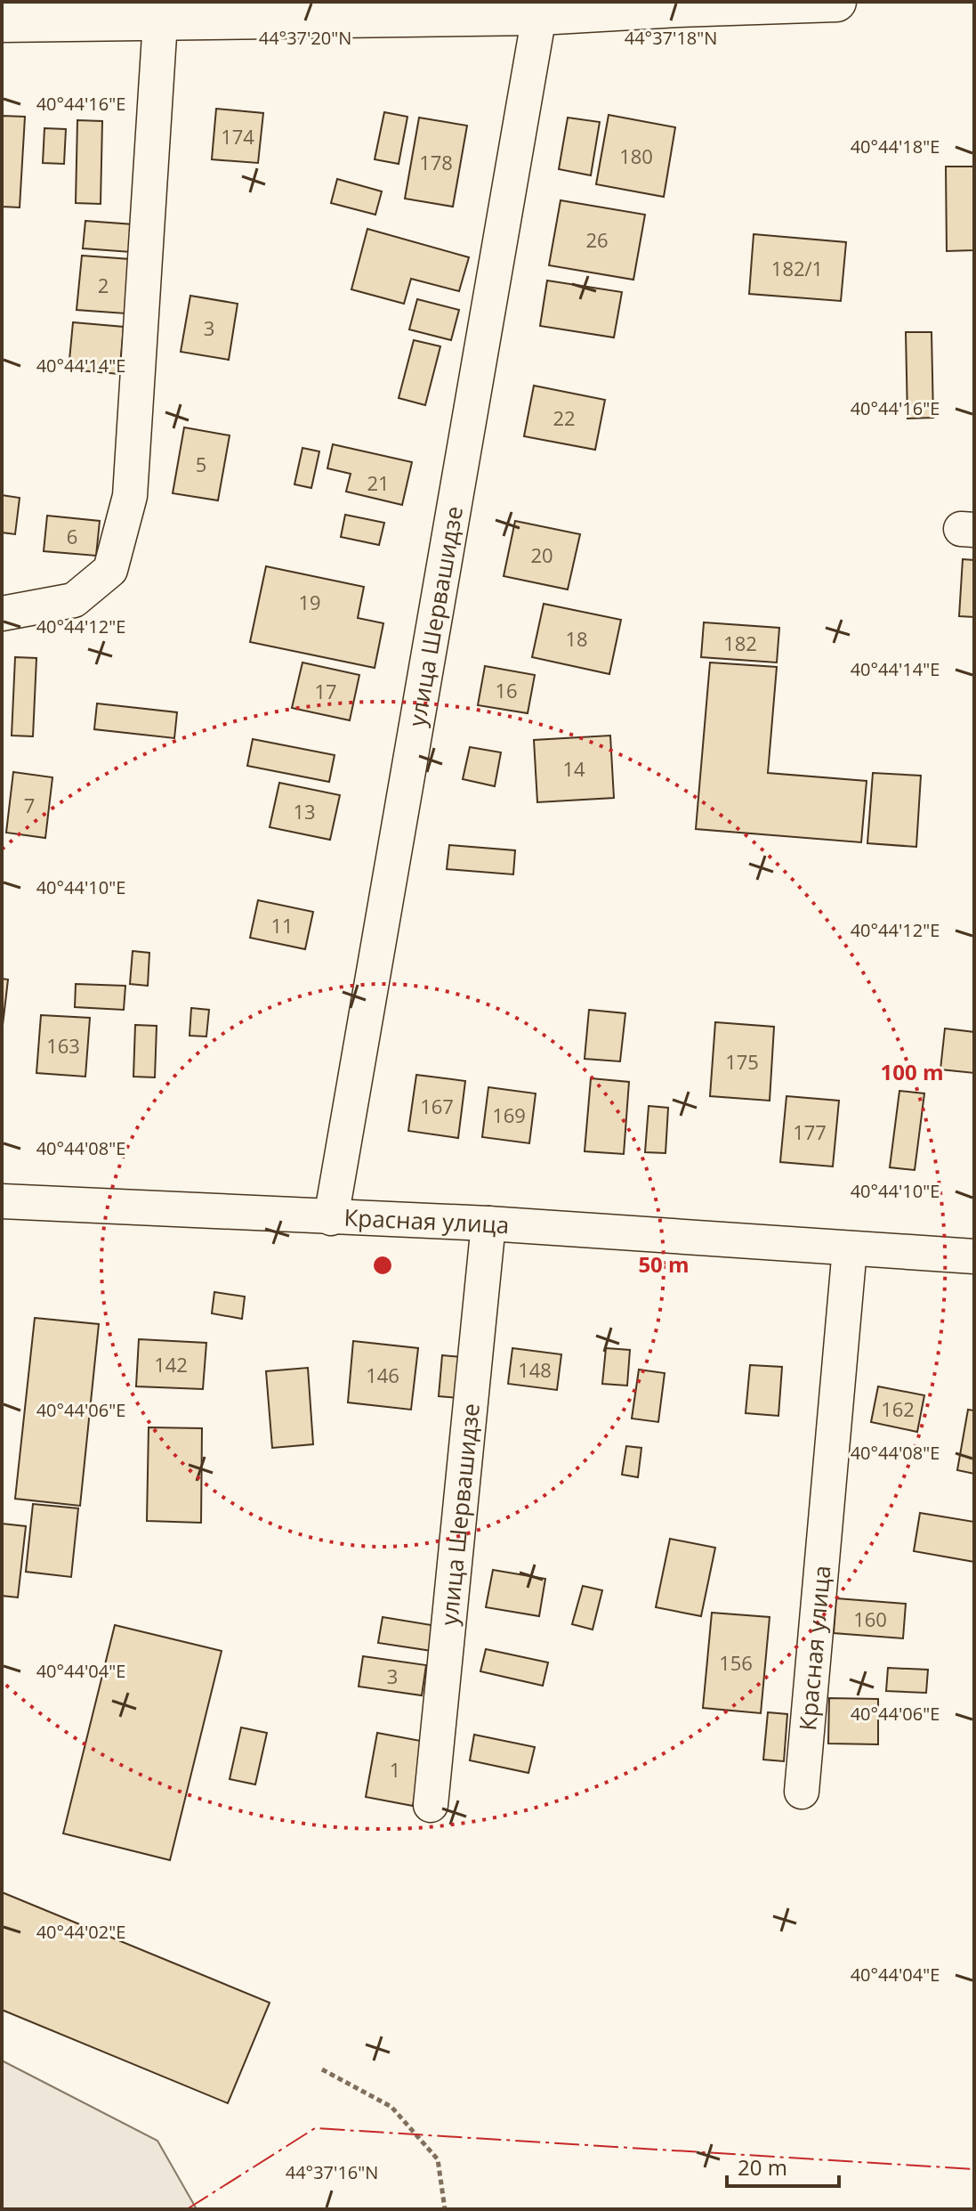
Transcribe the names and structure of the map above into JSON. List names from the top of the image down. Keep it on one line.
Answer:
{"streets":{"street":["улица Шервашидзе","Красная улица"]},"crossings":[["улица Шервашидзе","Красная улица"]],"house_numbers":["174","180","178","26","182/1","2","3","22","5","21","6","20","19","18","182","16","17","14","7","13","11","163","175","167","169","177","142","148","146","162","160","156","3","1"],"scale_bar":"20 m","coordinates":["44°37'20\"N","44°37'18\"N","40°44'16\"E","40°44'18\"E","40°44'14\"E","40°44'12\"E","40°44'10\"E","40°44'08\"E","40°44'06\"E","40°44'04\"E","40°44'02\"E","44°37'16\"N"],"rings":["100 m","50 m"]}
